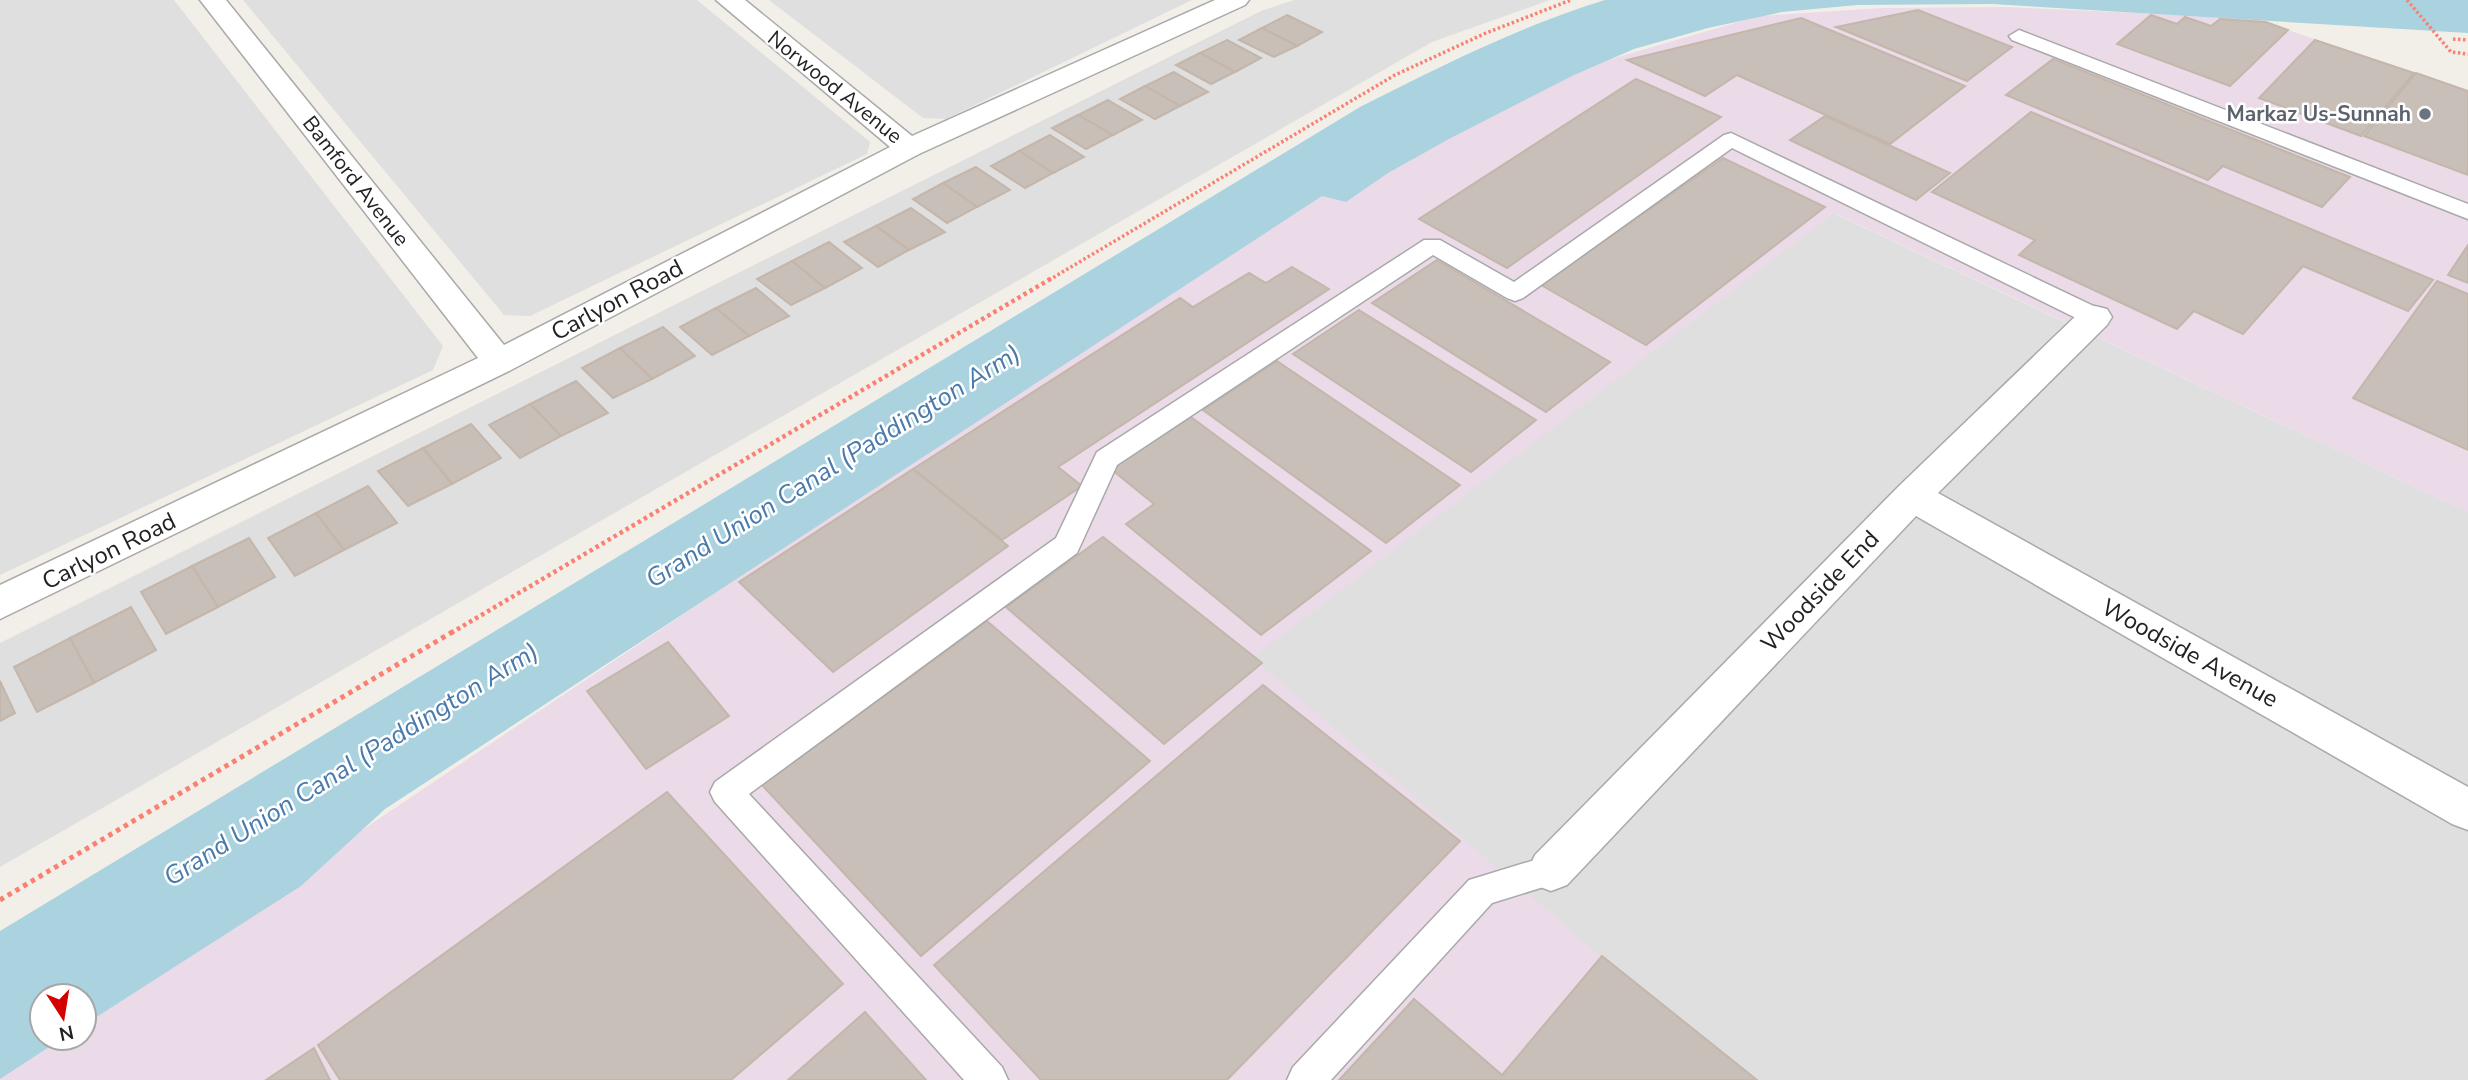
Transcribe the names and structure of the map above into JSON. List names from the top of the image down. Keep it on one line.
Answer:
{"streets":{"street":["Norwood Avenue","Bamford Avenue","Carlyon Road","Woodside End","Woodside Avenue"]},"crossings":[["Norwood Avenue","Carlyon Road"],["Bamford Avenue","Carlyon Road"],["Woodside End","Woodside Avenue"]],"water":["Grand Union Canal (Paddington Arm)"],"places":["Markaz Us-Sunnah"],"north":"bottom"}
